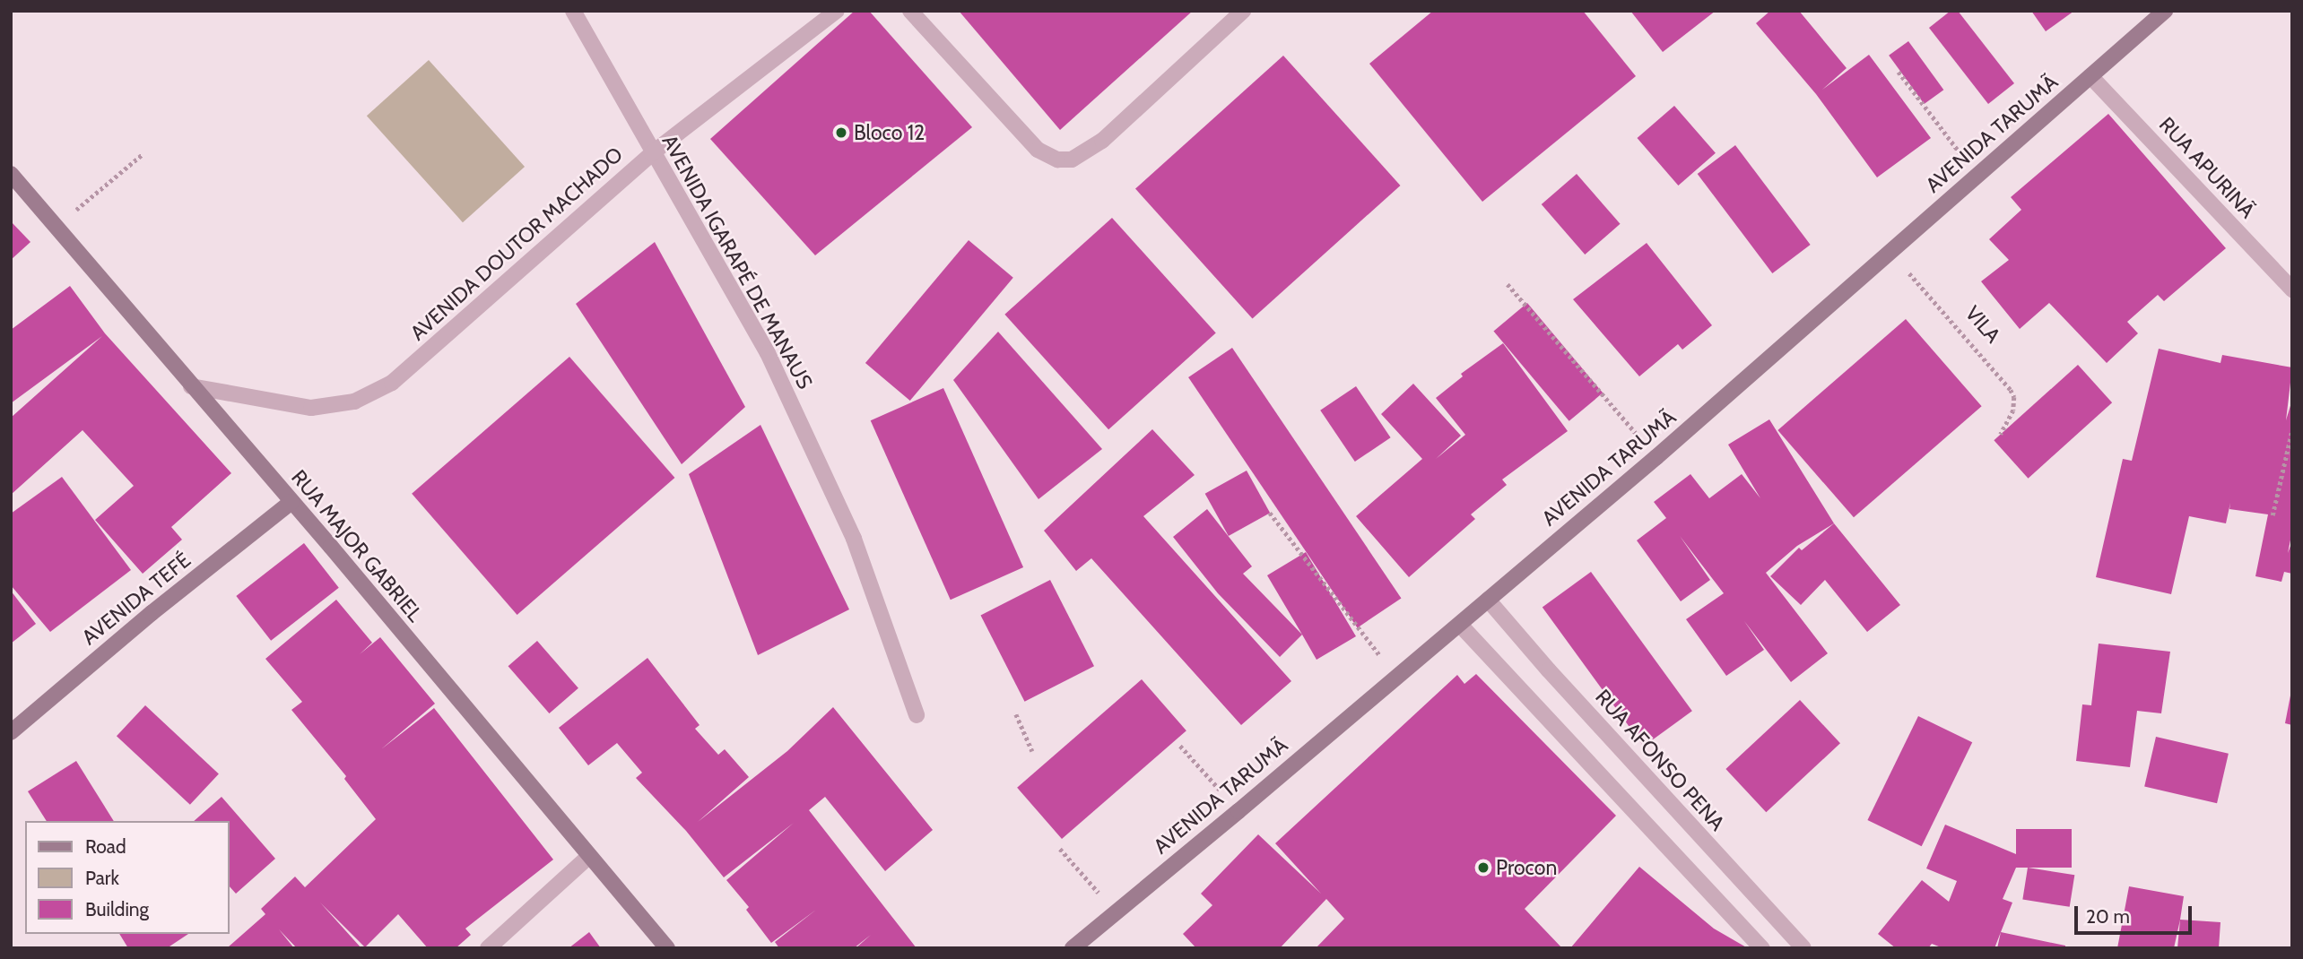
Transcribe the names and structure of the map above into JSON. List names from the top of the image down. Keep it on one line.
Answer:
{"streets":{"street":["AVENIDA TARUMÃ","RUA APURINÃ","AVENIDA DOUTOR MACHADO","AVENIDA IGARAPÉ DE MANAUS","RUA MAJOR GABRIEL","AVENIDA TEFÉ","RUA AFONSO PENA"],"path":["VILA"]},"crossings":[["AVENIDA TARUMÃ","RUA APURINÃ"],["AVENIDA TARUMÃ","VILA"],["AVENIDA TARUMÃ","RUA AFONSO PENA"],["AVENIDA DOUTOR MACHADO","AVENIDA IGARAPÉ DE MANAUS"],["AVENIDA DOUTOR MACHADO","RUA MAJOR GABRIEL"],["RUA MAJOR GABRIEL","AVENIDA TEFÉ"]],"places":["Bloco 12","Procon"],"legend":["Road","Park","Building"],"scale_bar":"20 m"}
